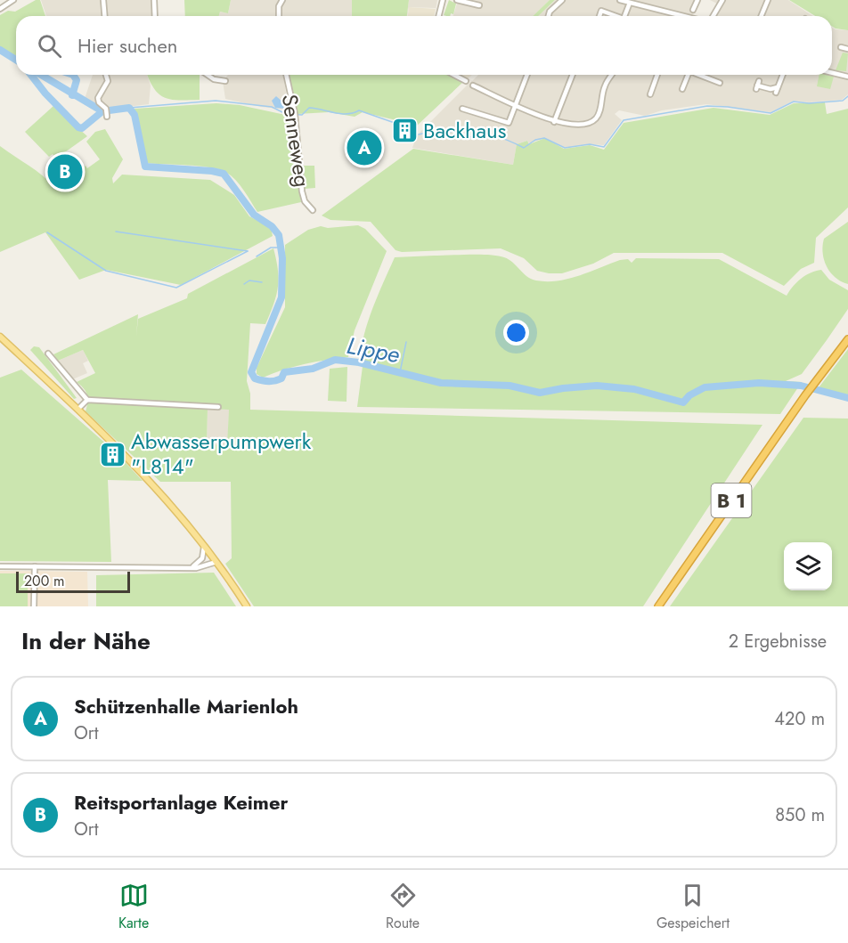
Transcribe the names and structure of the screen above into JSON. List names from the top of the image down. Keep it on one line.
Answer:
{"streets":{"highway":["B 1"],"street":["Senneweg"]},"water":["Lippe"],"places":{"building":["Backhaus","Abwasserpumpwerk \"L814\""]},"scale_bar":"200 m","page":{"search":"Hier suchen","pins":["A","B"],"scale":"200 m","heading":["In der Nähe","2 Ergebnisse"],"list":[{"mark":"A","name":"Schützenhalle Marienloh","note":"Ort","value":"420 m"},{"mark":"B","name":"Reitsportanlage Keimer","note":"Ort","value":"850 m"}],"nav":["Karte","Route","Gespeichert"]}}
